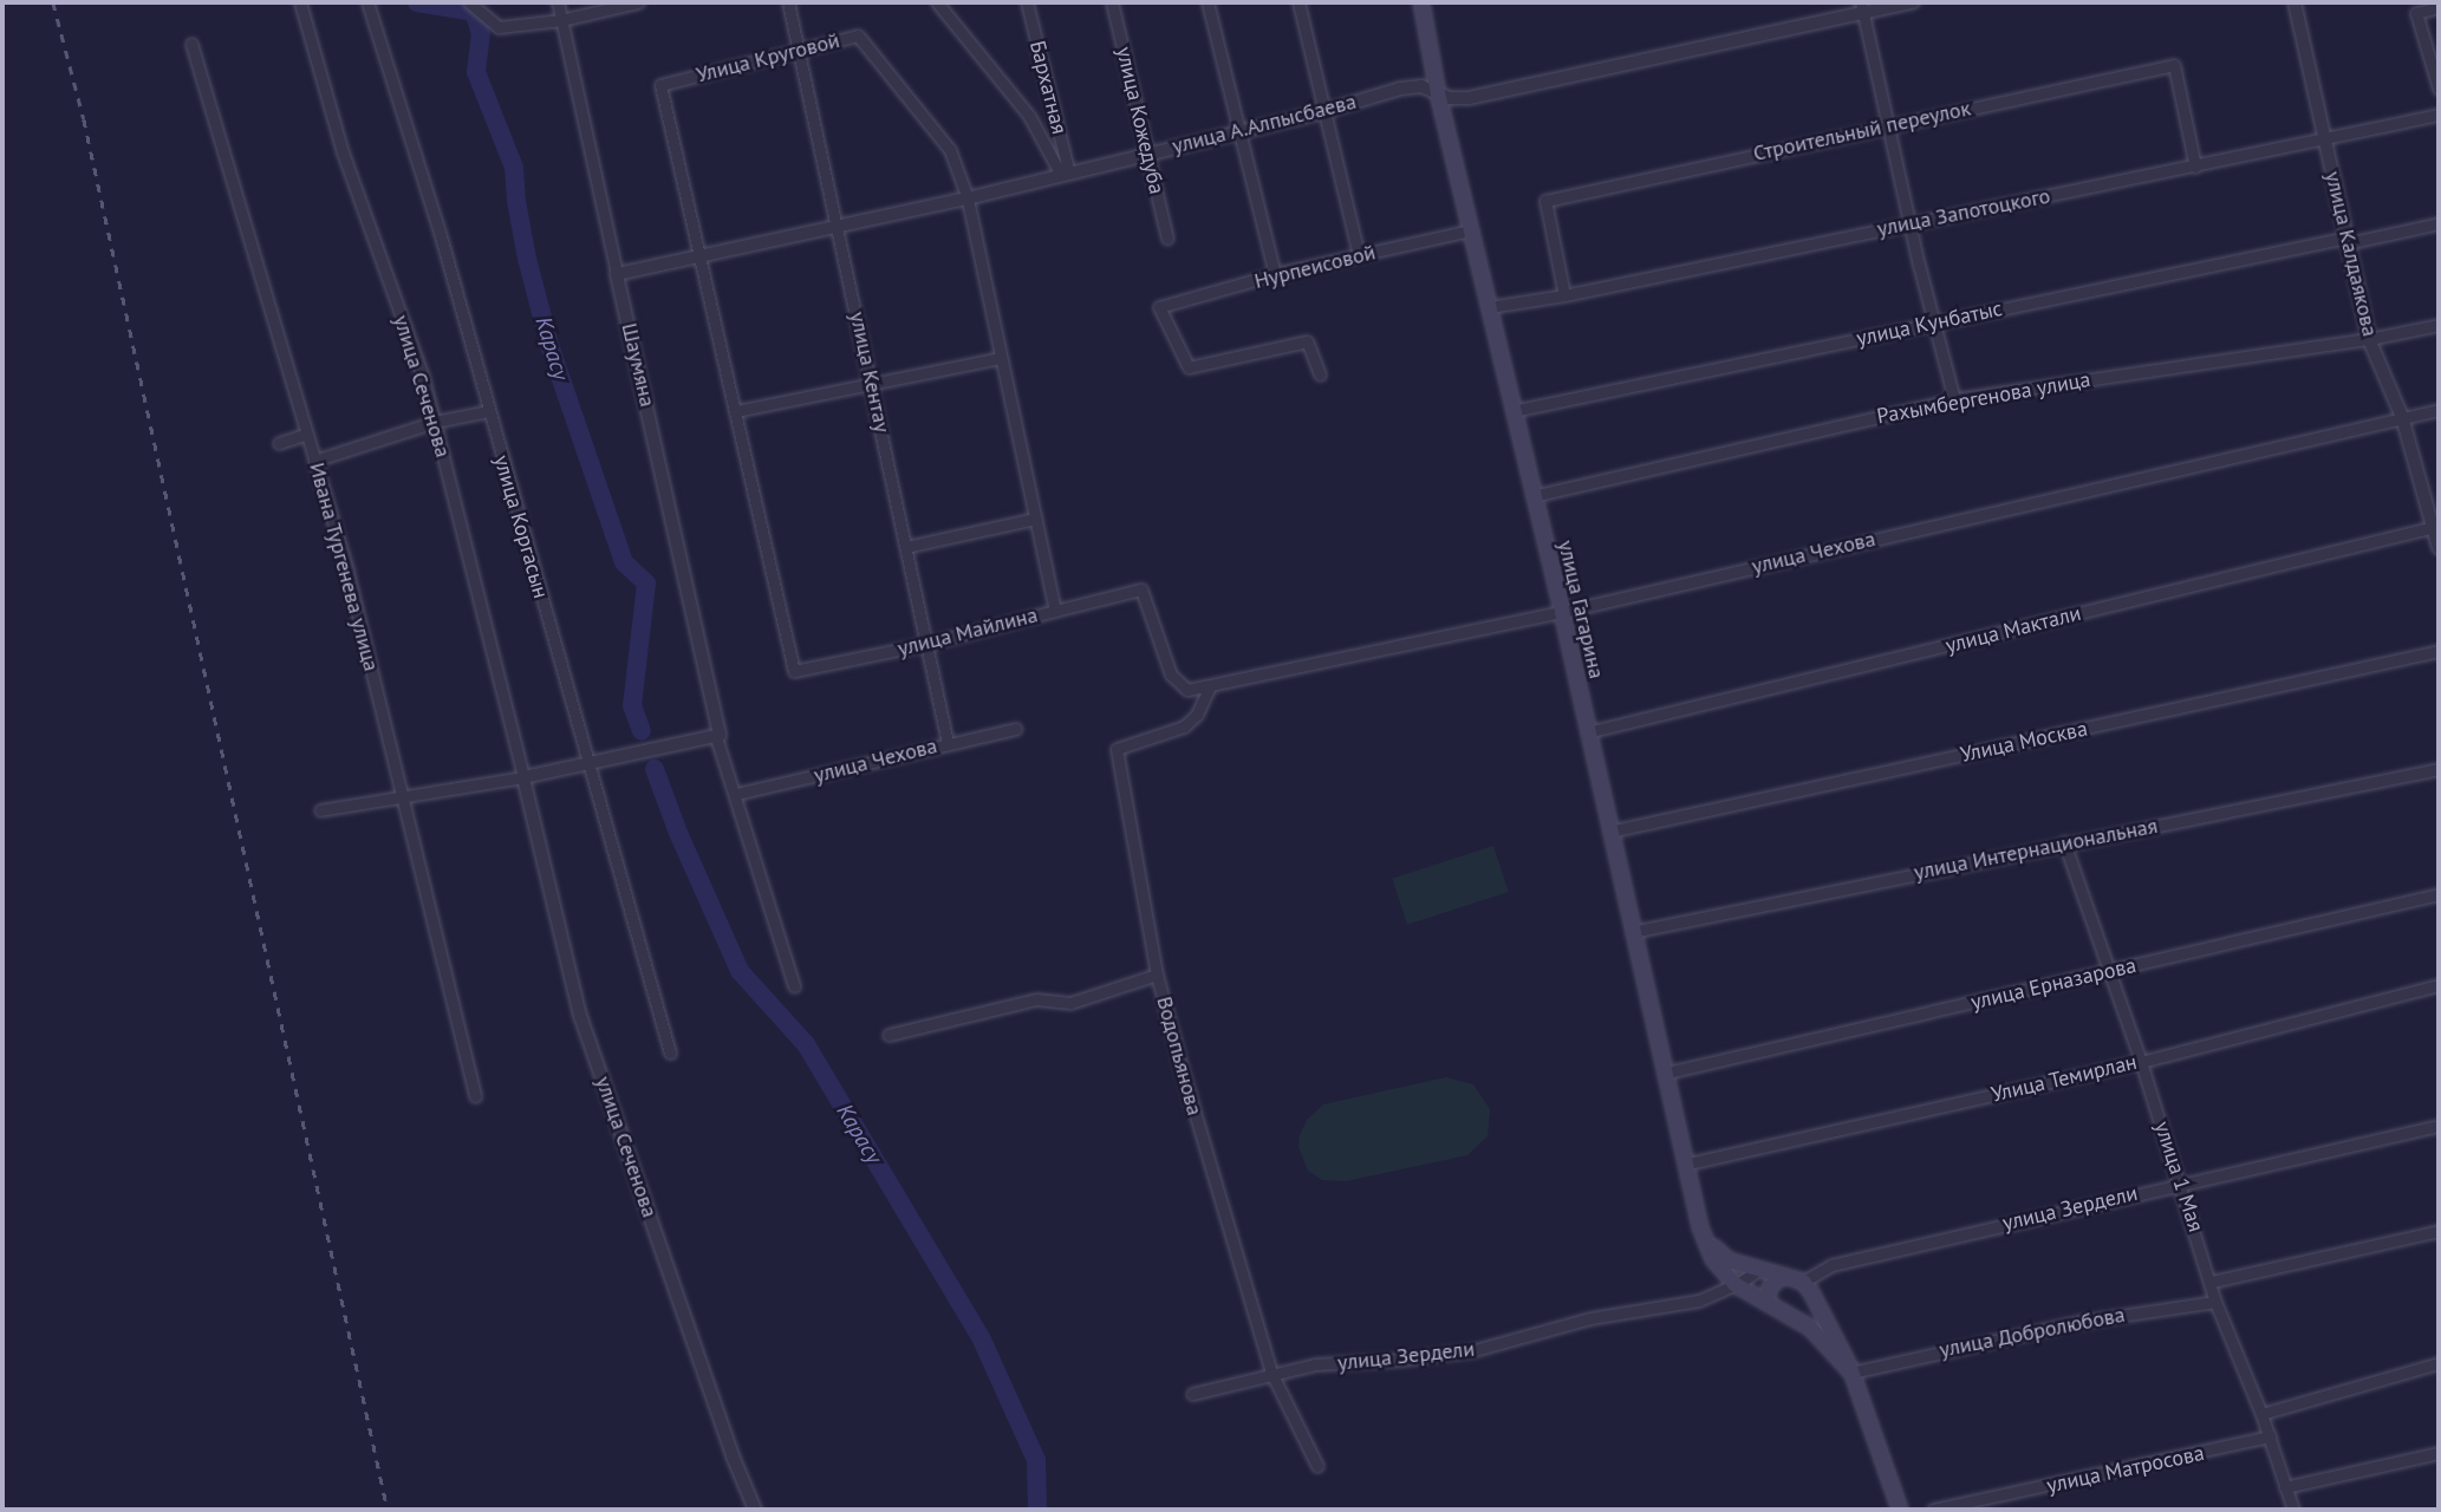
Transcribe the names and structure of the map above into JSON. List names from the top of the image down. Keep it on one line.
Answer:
{"streets":{"main road":["улица Гагарина"],"street":["Улица Круговой","Бархатная","улица Кожедуба","улица А.Алпысбаева","Строительный переулок","улица Запотоцкого","улица Калдаякова","Нурпеисовой","улица Кунбатыс","Шаумяна","улица Кентау","улица Сеченова","Рахымбергенова улица","улица Коргасын","улица Чехова","Ивана Тургенева улица","улица Мактали","улица Майлина","Улица Москва","улица Интернациональная","улица Ерназарова","Водопьянова","Улица Темирлан","улица 1 Мая","улица Зердели","улица Добролюбова","улица Матросова"]},"crossings":[["Улица Круговой","улица А.Алпысбаева"],["Улица Круговой","улица Кентау"],["Улица Круговой","улица Майлина"],["Бархатная","улица А.Алпысбаева"],["улица Кожедуба","улица А.Алпысбаева"],["улица А.Алпысбаева","Шаумяна"],["улица А.Алпысбаева","улица Кентау"],["улица А.Алпысбаева","улица Гагарина"],["Строительный переулок","улица Запотоцкого"],["улица Запотоцкого","улица Калдаякова"],["улица Запотоцкого","улица Гагарина"],["улица Калдаякова","улица Кунбатыс"],["улица Калдаякова","Рахымбергенова улица"],["улица Калдаякова","улица Чехова"],["улица Калдаякова","улица Мактали"],["Нурпеисовой","улица Гагарина"],["улица Кунбатыс","улица Гагарина"],["Шаумяна","улица Чехова"],["улица Кентау","улица Чехова"],["улица Кентау","улица Майлина"],["Рахымбергенова улица","улица Гагарина"],["улица Чехова","улица Гагарина"],["улица Чехова","улица Майлина"],["улица Чехова","Водопьянова"],["улица Гагарина","улица Мактали"],["улица Гагарина","Улица Москва"],["улица Гагарина","улица Интернациональная"],["улица Гагарина","улица Ерназарова"],["улица Гагарина","Улица Темирлан"],["улица Гагарина","улица Зердели"],["улица Гагарина","улица Добролюбова"],["улица Интернациональная","улица 1 Мая"],["улица Ерназарова","улица 1 Мая"],["Водопьянова","улица Зердели"],["Улица Темирлан","улица 1 Мая"],["улица 1 Мая","улица Зердели"],["улица 1 Мая","улица Добролюбова"],["улица 1 Мая","улица Матросова"]],"water":["Карасу"]}
